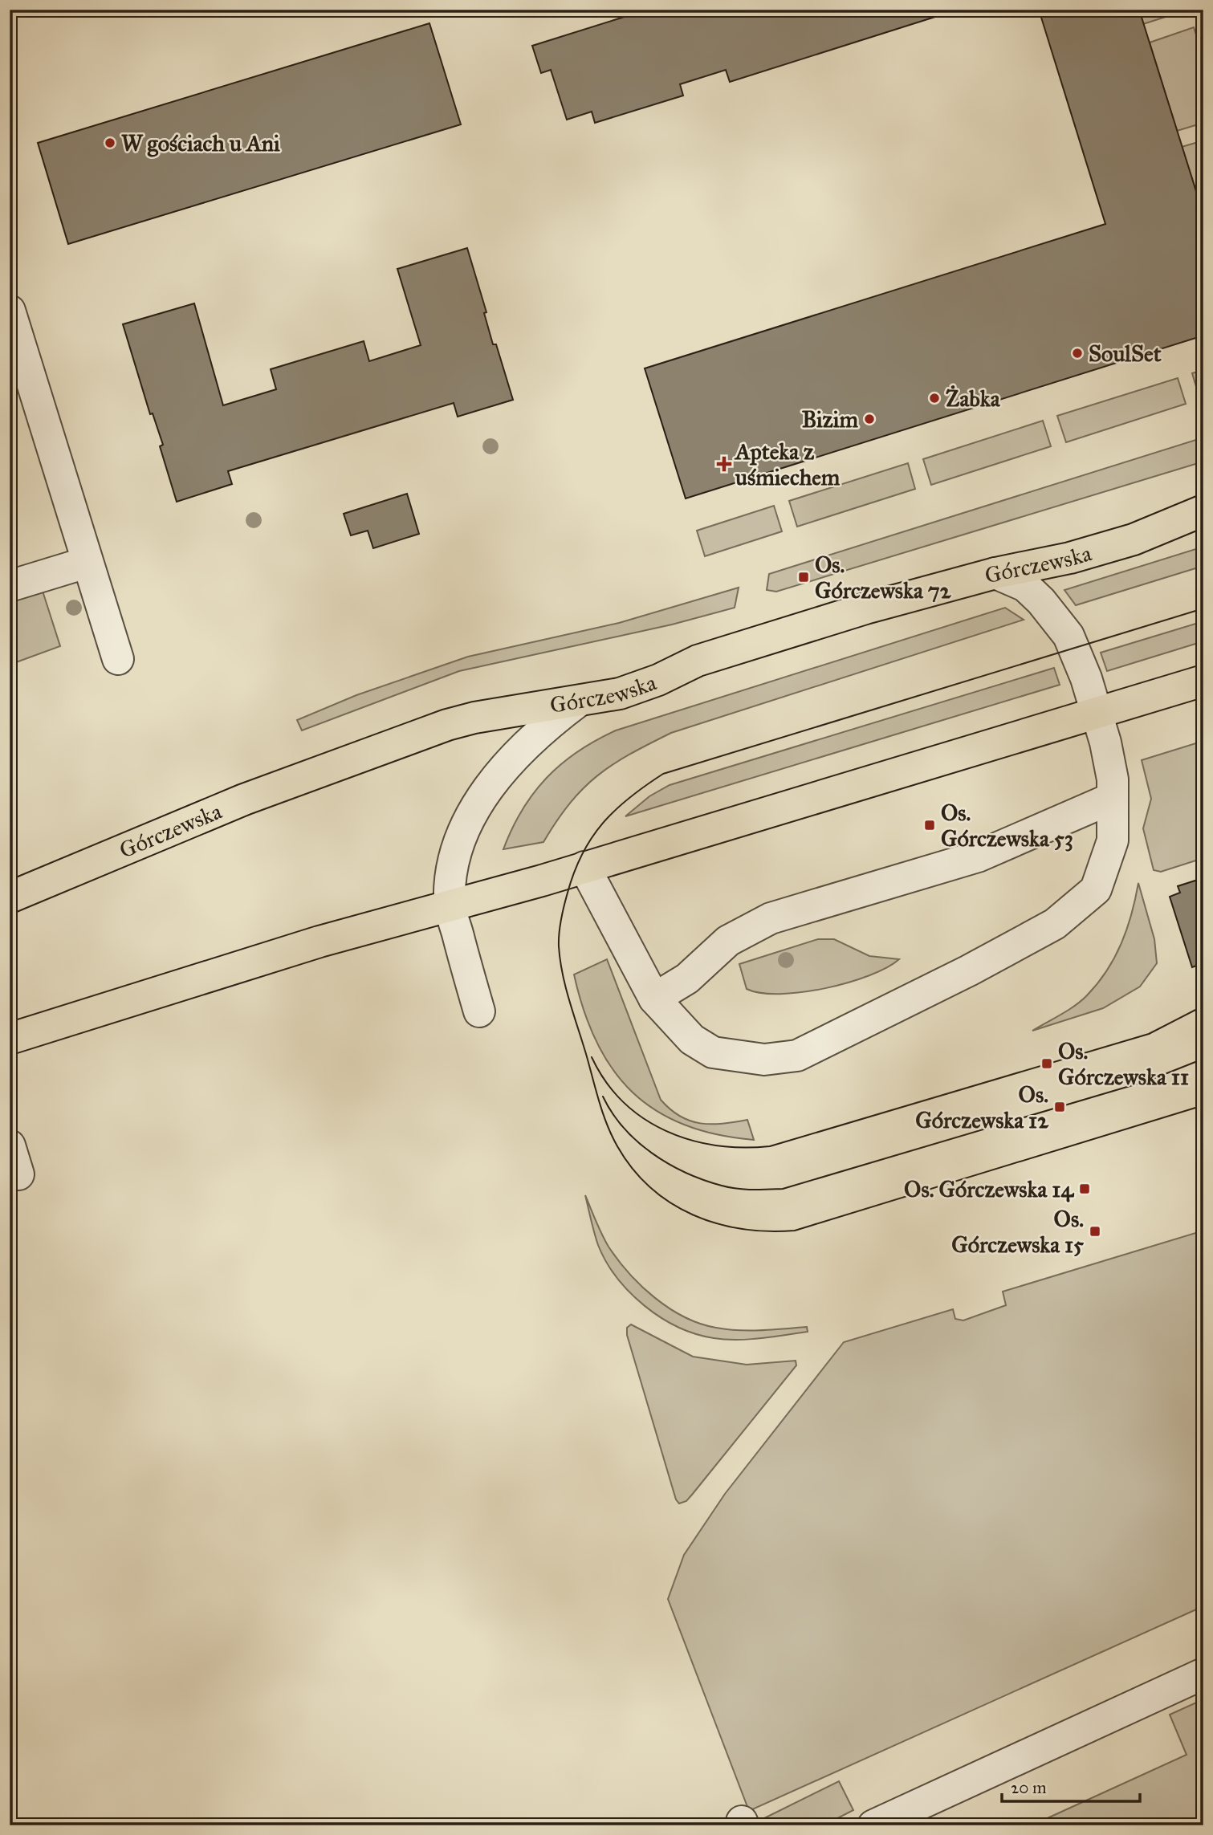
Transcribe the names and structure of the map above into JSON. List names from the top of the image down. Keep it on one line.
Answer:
{"streets":{"main road":["Górczewska"]},"places":{"other":["W gościach u Ani","SoulSet","Żabka","Bizim"],"health":["Apteka z uśmiechem"],"transit":["Os. Górczewska 72","Os. Górczewska 53","Os. Górczewska 11","Os. Górczewska 12","Os. Górczewska 14","Os. Górczewska 15"]},"scale_bar":"20 m"}
